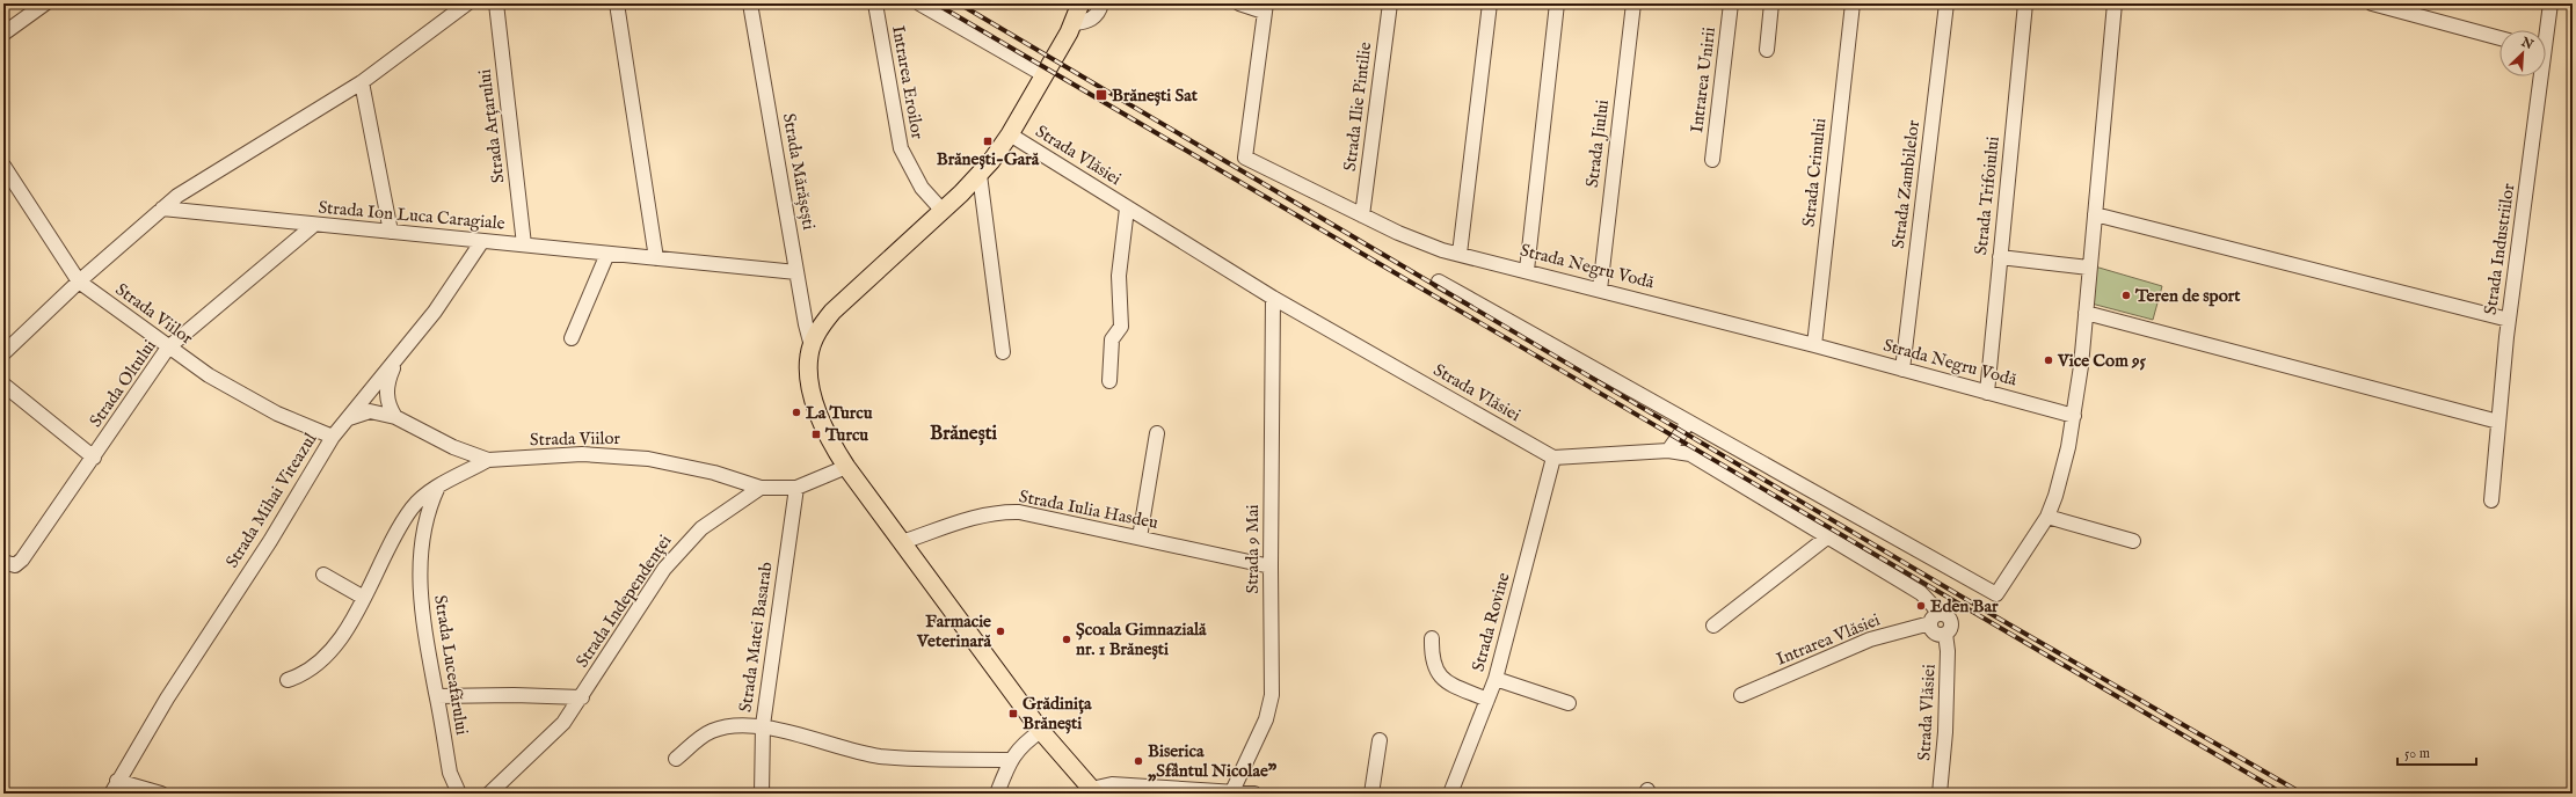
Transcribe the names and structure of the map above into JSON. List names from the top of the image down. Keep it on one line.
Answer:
{"streets":{"street":["Intrarea Unirii","Intrarea Eroilor","Strada Ilie Pintilie","Strada Arțarului","Strada Jiului","Strada Vlăsiei","Strada Mărășești","Strada Crinului","Strada Zambilelor","Strada Trifoiului","Strada Ion Luca Caragiale","Strada Industriilor","Strada Negru Vodă","Strada Viilor","Strada Oltului","Strada Mihai Viteazul","Strada Iulia Hasdeu","Strada 9 Mai","Strada Independenței","Strada Rovine","Strada Matei Basarab","Intrarea Vlăsiei","Strada Luceafărului"]},"crossings":[["Strada Ilie Pintilie","Strada Negru Vodă"],["Strada Arțarului","Strada Ion Luca Caragiale"],["Strada Jiului","Strada Negru Vodă"],["Strada Vlăsiei","Strada 9 Mai"],["Strada Vlăsiei","Strada Rovine"],["Strada Vlăsiei","Intrarea Vlăsiei"],["Strada Mărășești","Strada Ion Luca Caragiale"],["Strada Crinului","Strada Negru Vodă"],["Strada Zambilelor","Strada Negru Vodă"],["Strada Trifoiului","Strada Negru Vodă"],["Strada Ion Luca Caragiale","Strada Oltului"],["Strada Ion Luca Caragiale","Strada Mihai Viteazul"],["Strada Viilor","Strada Oltului"],["Strada Viilor","Strada Mihai Viteazul"],["Strada Viilor","Strada Independenței"],["Strada Iulia Hasdeu","Strada 9 Mai"]],"districts":["Brănești"],"places":{"transit":["Brănești Sat","Brănești-Gară","Turcu","Grădinița Brănești"],"other":["Teren de sport","Vice Com 95","La Turcu","Eden Bar","Farmacie Veterinară","Școala Gimnazială nr. 1 Brănești","Biserica „Sfântul Nicolae”"]},"scale_bar":"50 m","north":"top right"}
